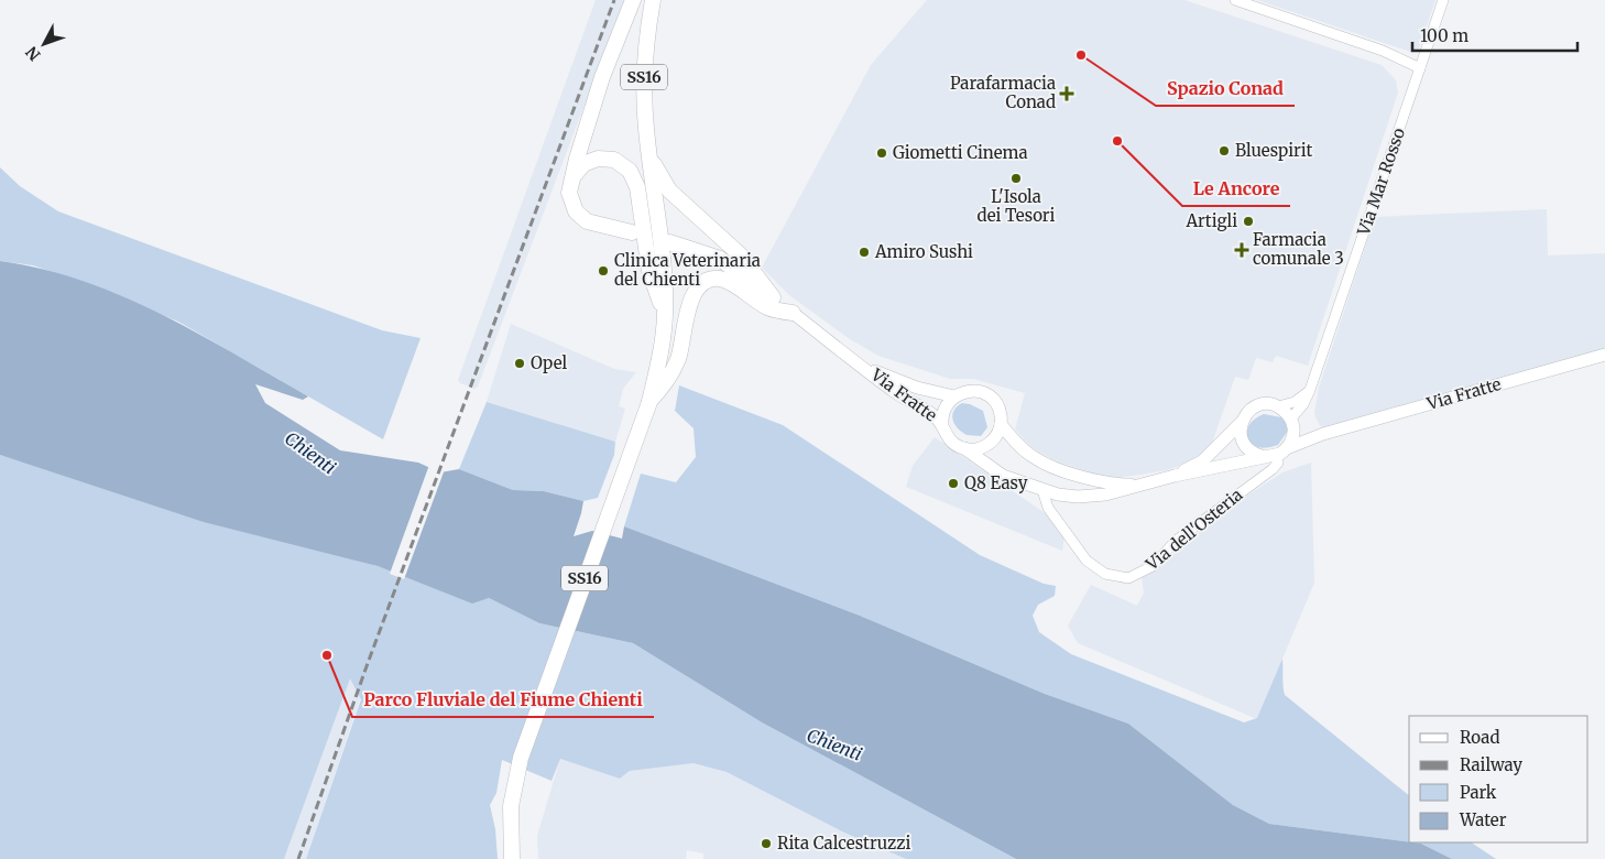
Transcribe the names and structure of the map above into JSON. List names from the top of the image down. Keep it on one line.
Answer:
{"streets":{"main road":["SS16","Via Fratte"],"street":["Via Mar Rosso","Via dell'Osteria"]},"crossings":[["Via Mar Rosso","Via Fratte"],["Via Mar Rosso","Via dell'Osteria"],["Via Fratte","Via dell'Osteria"]],"water":["Chienti"],"places":{"other":["Spazio Conad","Le Ancore","Bluespirit","Giometti Cinema","L'Isola dei Tesori","Artigli","Amiro Sushi","Clinica Veterinaria del Chienti","Opel","Q8 Easy","Parco Fluviale del Fiume Chienti","Rita Calcestruzzi"],"health":["Parafarmacia Conad","Farmacia comunale 3"]},"legend":["Road","Railway","Park","Water"],"scale_bar":"100 m","north":"bottom left"}
